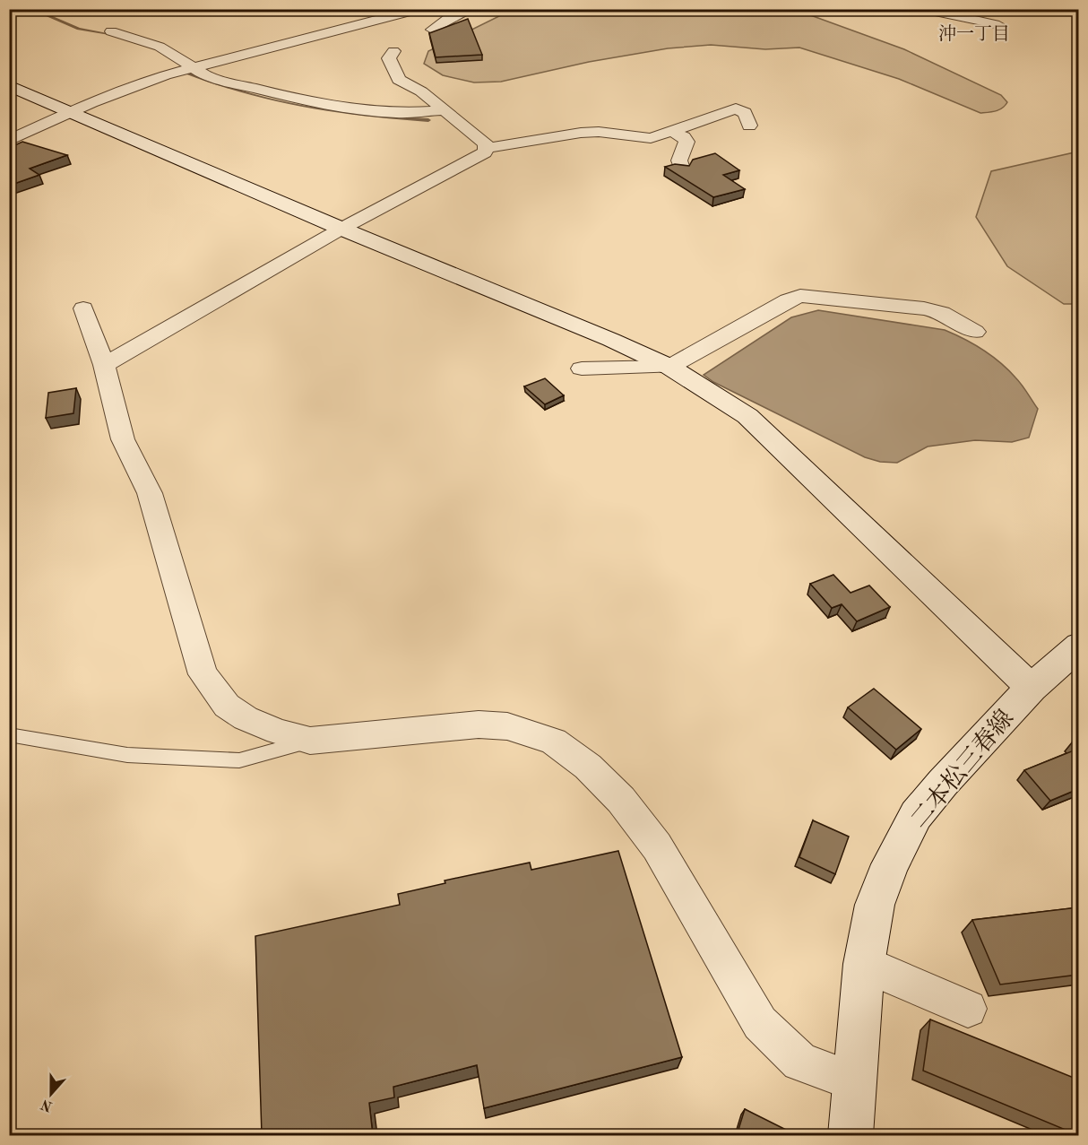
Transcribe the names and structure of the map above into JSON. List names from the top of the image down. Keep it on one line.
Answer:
{"streets":{"street":["二本松三春線"]},"districts":["沖一丁目"],"north":"bottom"}
